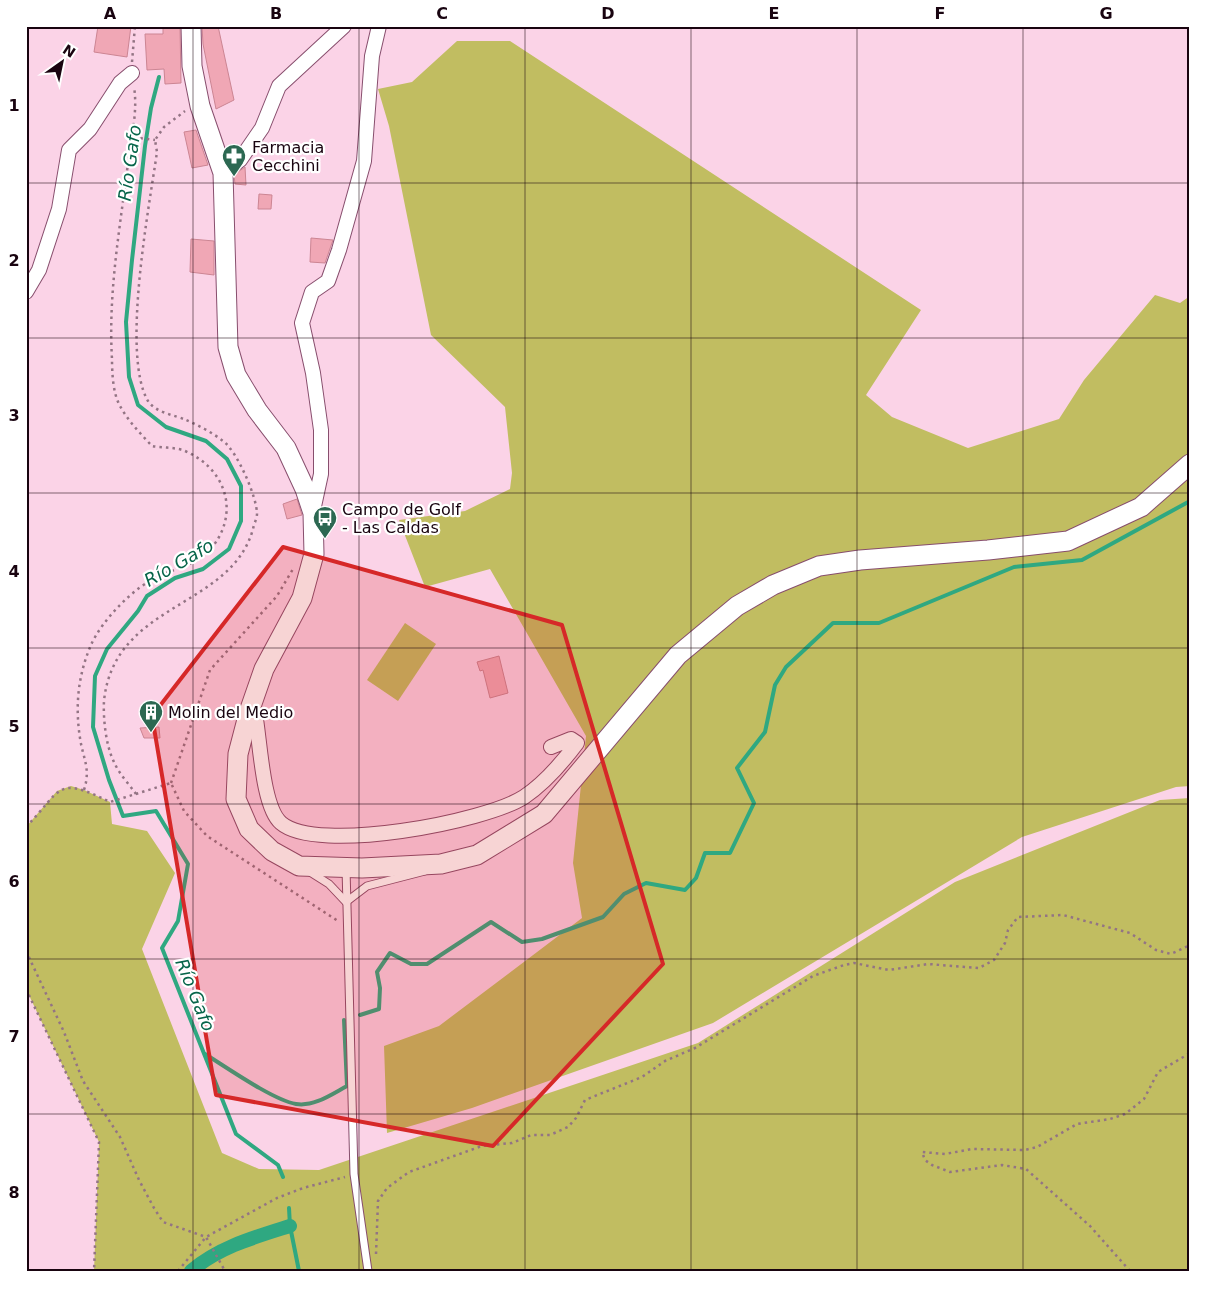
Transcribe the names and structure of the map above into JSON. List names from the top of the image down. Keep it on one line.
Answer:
{"water":["Río Gafo"],"places":{"pharmacy":["Farmacia Cecchini"],"bus stop":["Campo de Golf - Las Caldas"],"building":["Molin del Medio"]},"north":"top right","grid":{"columns":["A","B","C","D","E","F","G"],"rows":["1","2","3","4","5","6","7","8"]}}
